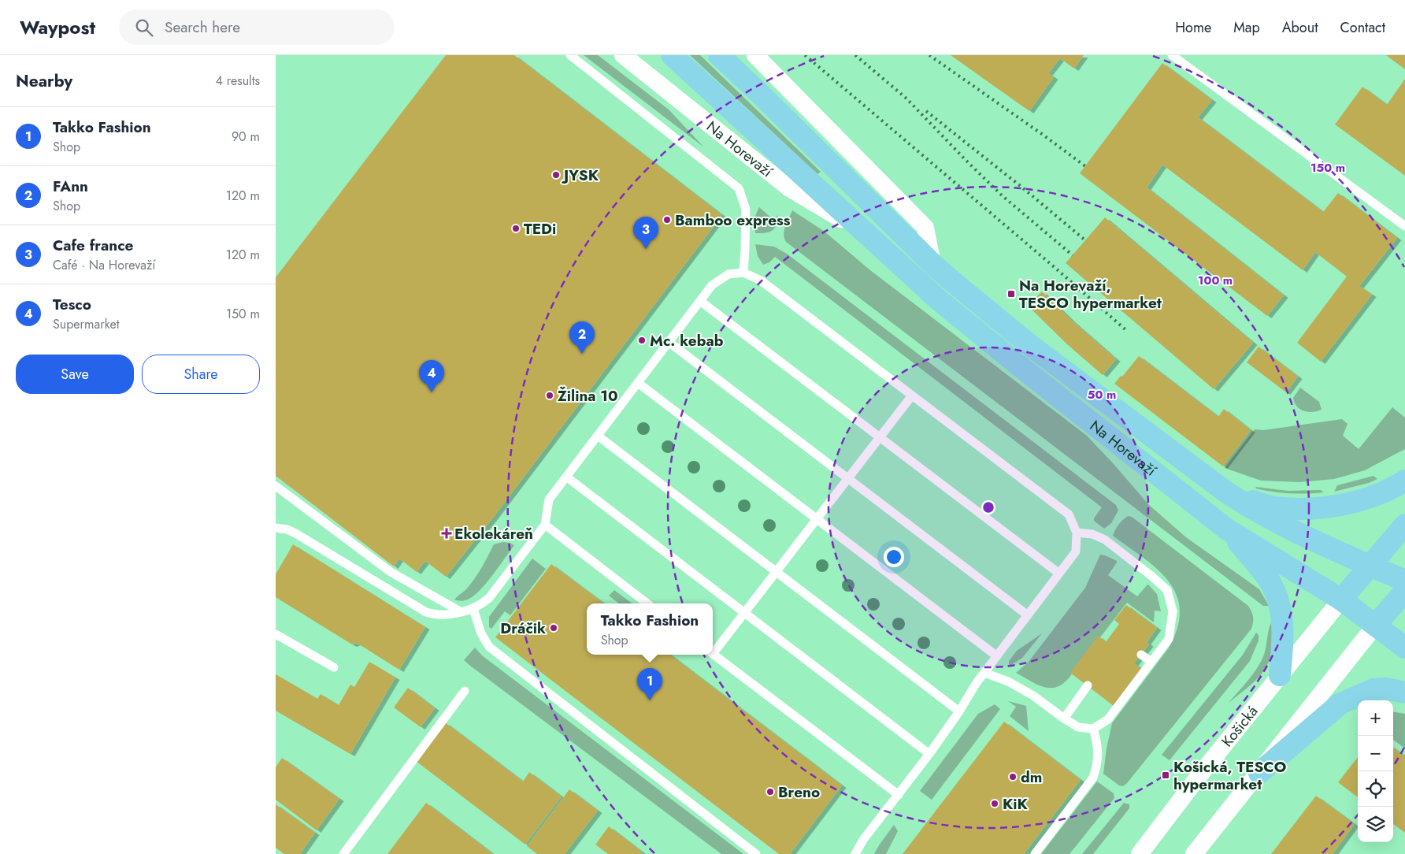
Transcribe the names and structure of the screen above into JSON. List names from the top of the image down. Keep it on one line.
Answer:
{"streets":{"main road":["Na Horevaží"],"street":["Košická"]},"crossings":[["Na Horevaží","Košická"]],"places":{"other":["JYSK","Bamboo express","TEDi","Mc. kebab","Žilina 10","Dráčik","dm","Breno","KiK"],"transit":["Na Horevaží, TESCO hypermarket","Košická, TESCO hypermarket"],"health":["Ekolekáreň"]},"page":{"header":"Waypost","search":"Search here","nav":["Home","Map","About","Contact"],"heading":["Nearby","4 results"],"list":[{"mark":"1","name":"Takko Fashion","note":"Shop","value":"90 m"},{"mark":"2","name":"FAnn","note":"Shop","value":"120 m"},{"mark":"3","name":"Cafe france","note":"Café · Na Horevaží","value":"120 m"},{"mark":"4","name":"Tesco","note":"Supermarket","value":"150 m"}],"pins":["3","2","4","1"],"buttons":["Save","Share"],"popup":["Takko Fashion","Shop"],"map_buttons":["+","−"]},"rings":["150 m","100 m","50 m"]}
